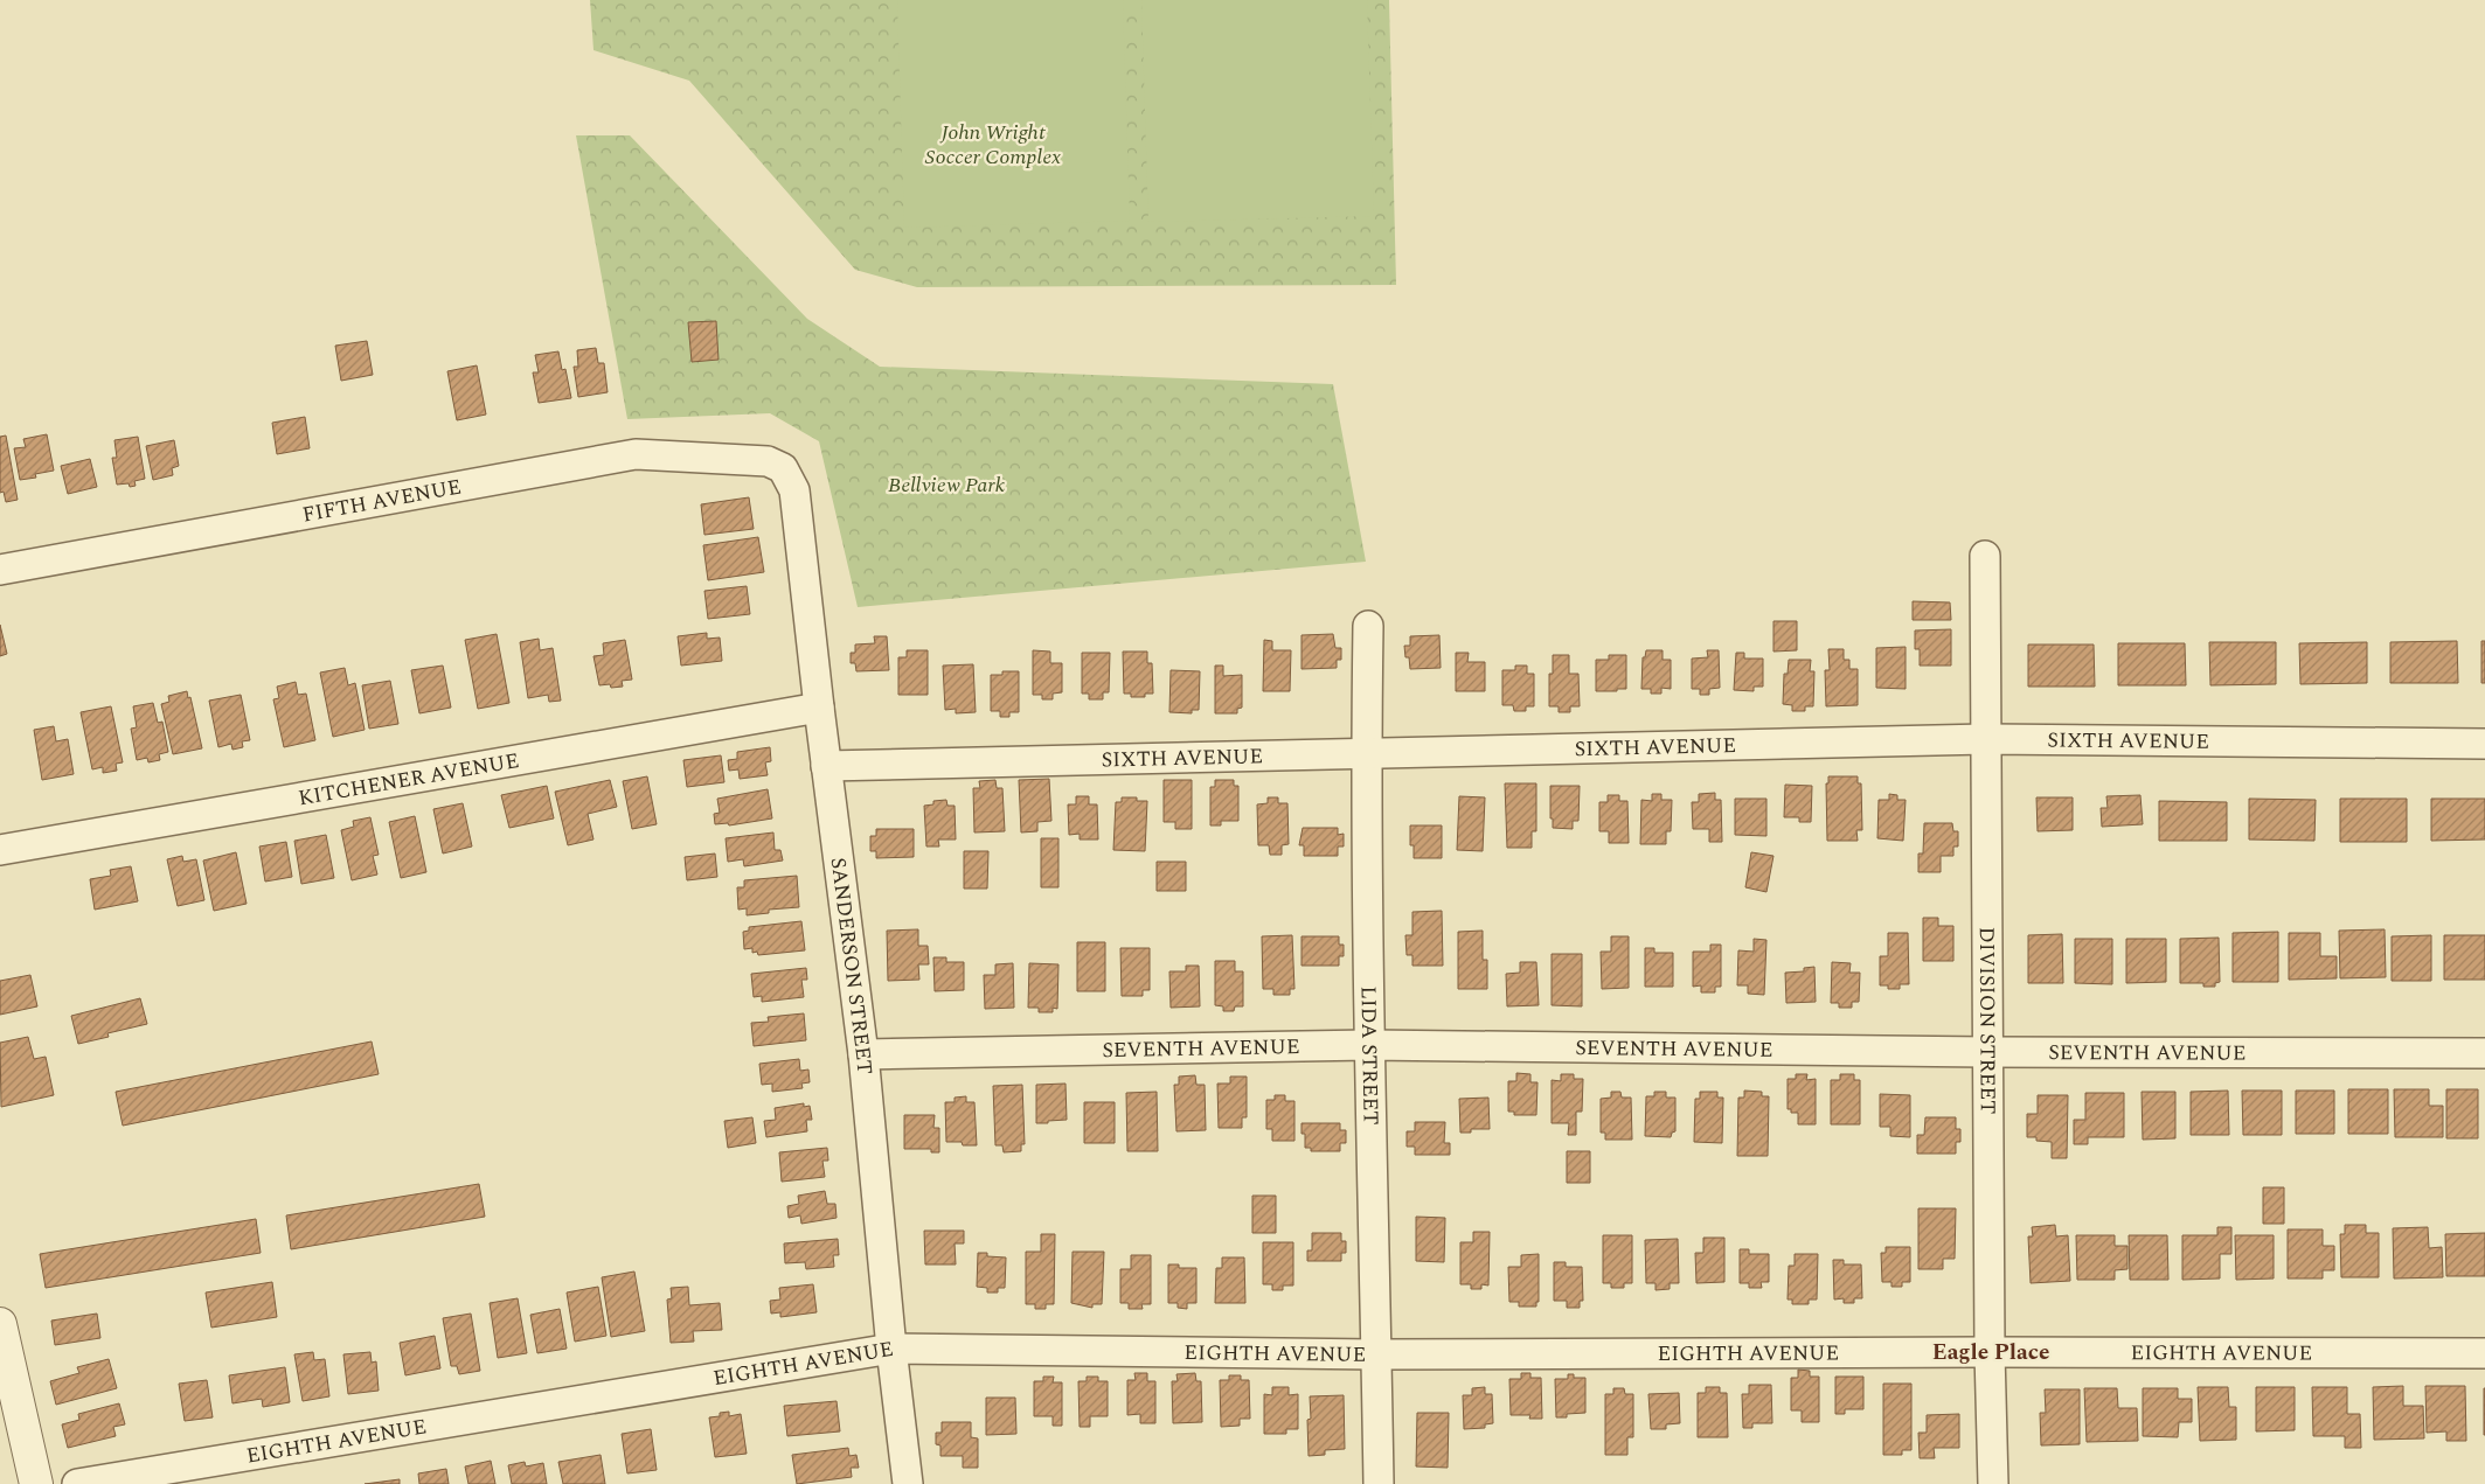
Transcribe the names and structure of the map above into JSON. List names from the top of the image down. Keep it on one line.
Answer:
{"streets":{"street":["FIFTH AVENUE","SIXTH AVENUE","KITCHENER AVENUE","SANDERSON STREET","DIVISION STREET","SEVENTH AVENUE","LIDA STREET","EIGHTH AVENUE"]},"crossings":[["FIFTH AVENUE","SANDERSON STREET"],["SIXTH AVENUE","SANDERSON STREET"],["SIXTH AVENUE","DIVISION STREET"],["SIXTH AVENUE","LIDA STREET"],["KITCHENER AVENUE","SANDERSON STREET"],["SANDERSON STREET","SEVENTH AVENUE"],["SANDERSON STREET","EIGHTH AVENUE"],["DIVISION STREET","SEVENTH AVENUE"],["DIVISION STREET","EIGHTH AVENUE"],["SEVENTH AVENUE","LIDA STREET"],["LIDA STREET","EIGHTH AVENUE"]],"districts":["Eagle Place"],"parks":["John Wright Soccer Complex","Bellview Park"]}
